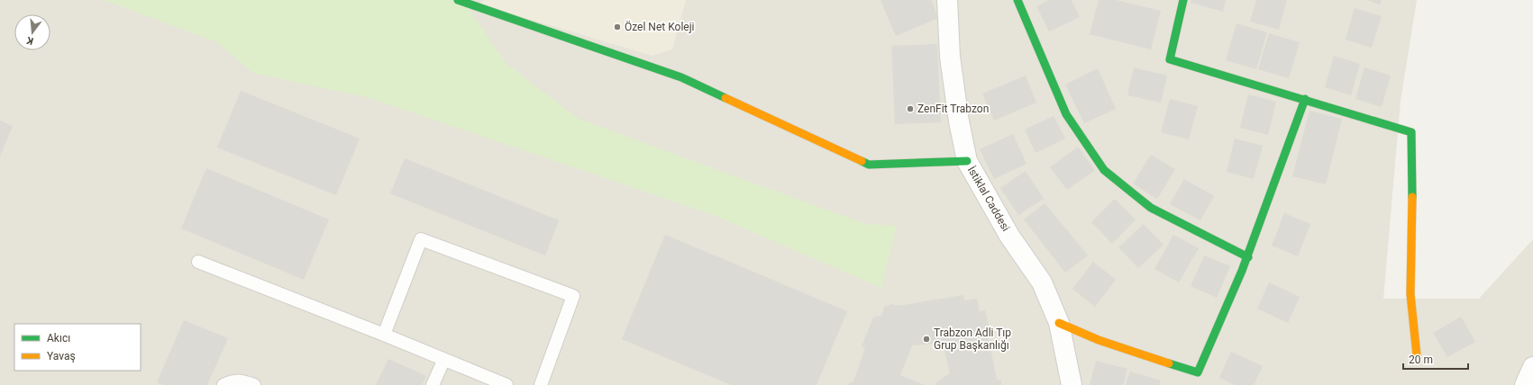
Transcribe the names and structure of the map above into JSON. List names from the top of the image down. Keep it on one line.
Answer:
{"streets":{"street":["İstiklal Caddesi"]},"places":["Özel Net Koleji","ZenFit Trabzon","Trabzon Adli Tıp Grup Başkanlığı"],"legend":["Akıcı","Yavaş"],"scale_bar":"20 m","north":"bottom"}
